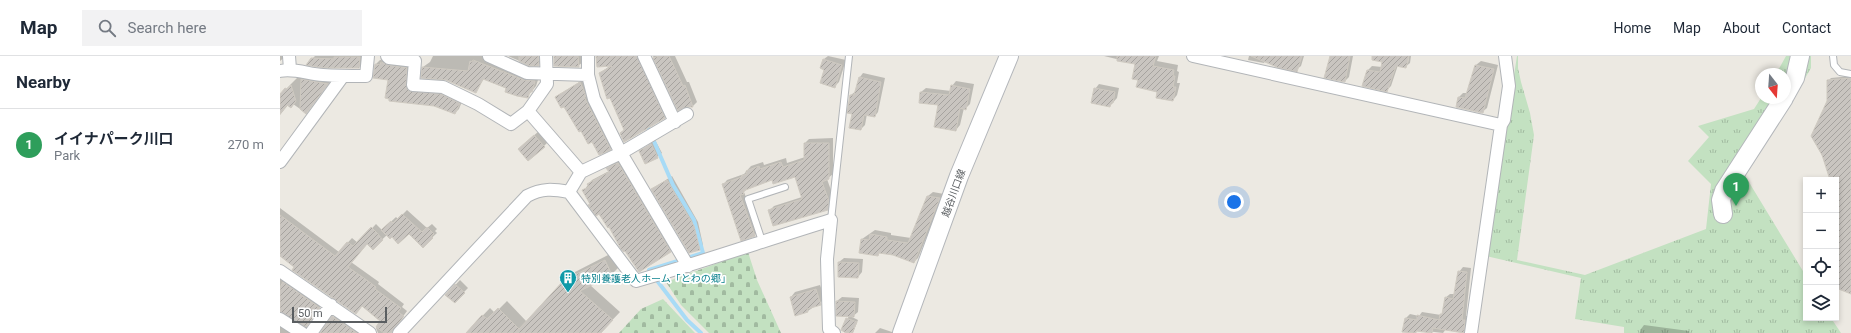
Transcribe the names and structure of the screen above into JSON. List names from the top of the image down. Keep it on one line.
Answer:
{"streets":{"main road":["越谷川口線"]},"places":{"building":["特別養護老人ホーム「とわの郷」"]},"scale_bar":"50 m","north":"bottom","page":{"header":"Map","search":"Search here","nav":["Home","Map","About","Contact"],"heading":"Nearby","list":[{"mark":"1","name":"イイナパーク川口","note":"Park","value":"270 m"}],"pins":"1","map_buttons":["+","−"],"scale":"50 m"}}
